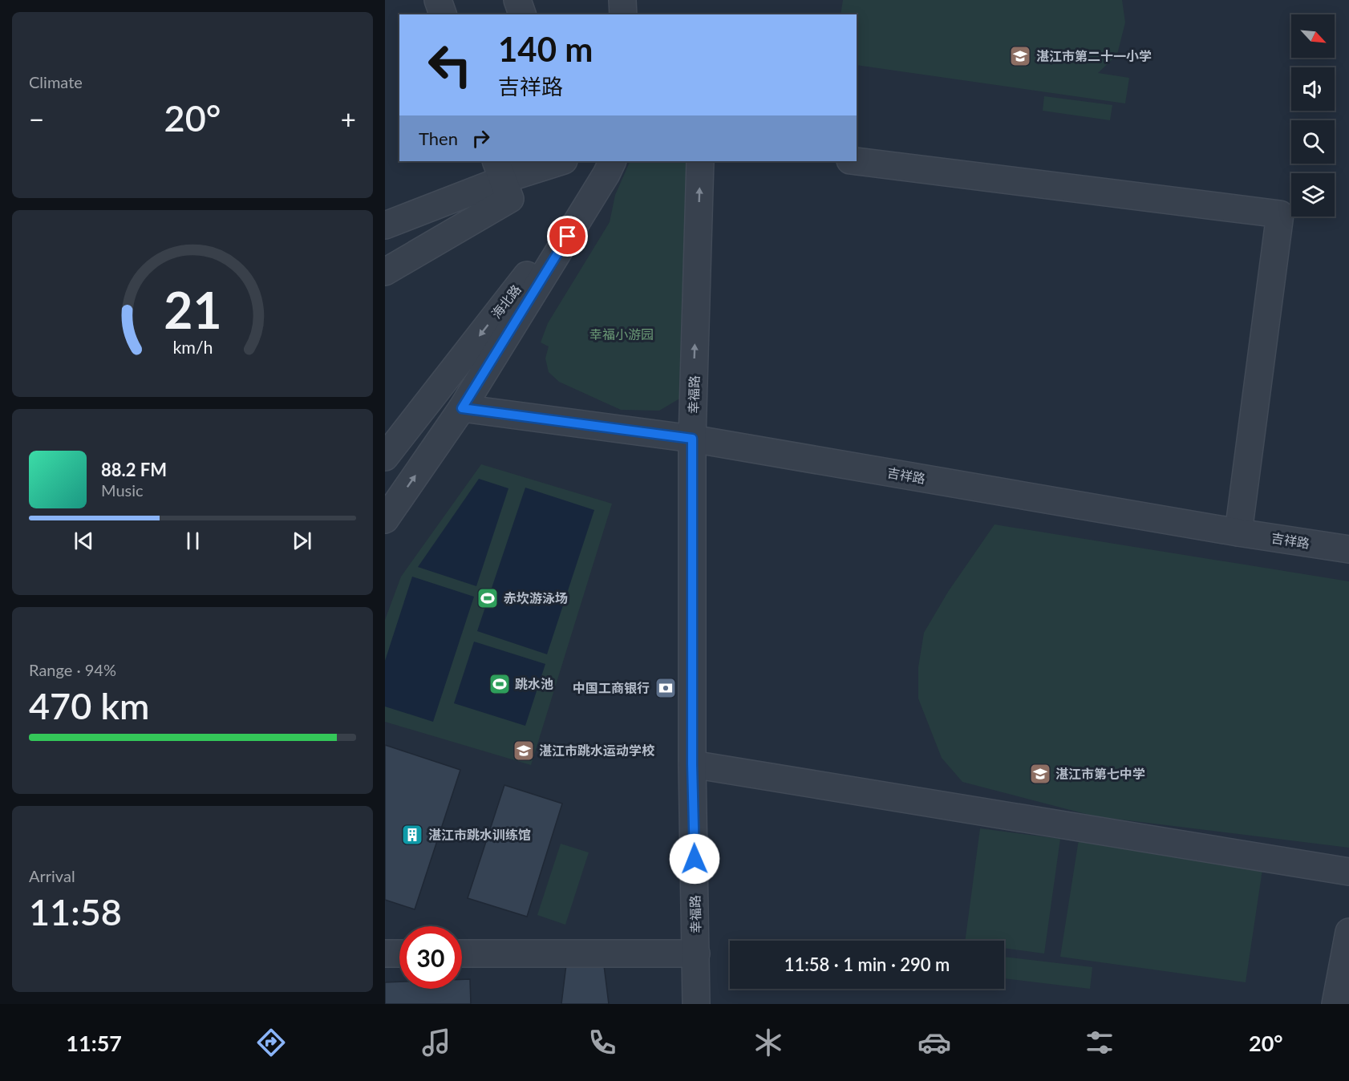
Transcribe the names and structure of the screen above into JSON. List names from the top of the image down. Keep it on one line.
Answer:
{"streets":{"street":["海北路","幸福路","吉祥路"]},"crossings":[["海北路","吉祥路"],["幸福路","吉祥路"]],"parks":["幸福小游园"],"places":{"school or university":["湛江市第二十一小学","湛江市跳水运动学校","湛江市第七中学"],"sports":["赤坎游泳场","跳水池"],"bank":["中国工商银行"],"building":["湛江市跳水训练馆"]},"north":"bottom right","page":{"tile":["Climate",["Range · 94%","470 km"],["Arrival","11:58"]],"turn":["140 m","吉祥路"],"heat":["−","20°","+"],"then":"Then","song":["88.2 FM","Music"],"limit":"30","trip":"11:58 · 1 min · 290 m","tabs":["11:57","20°"],"gauge":["21","km/h"]}}
